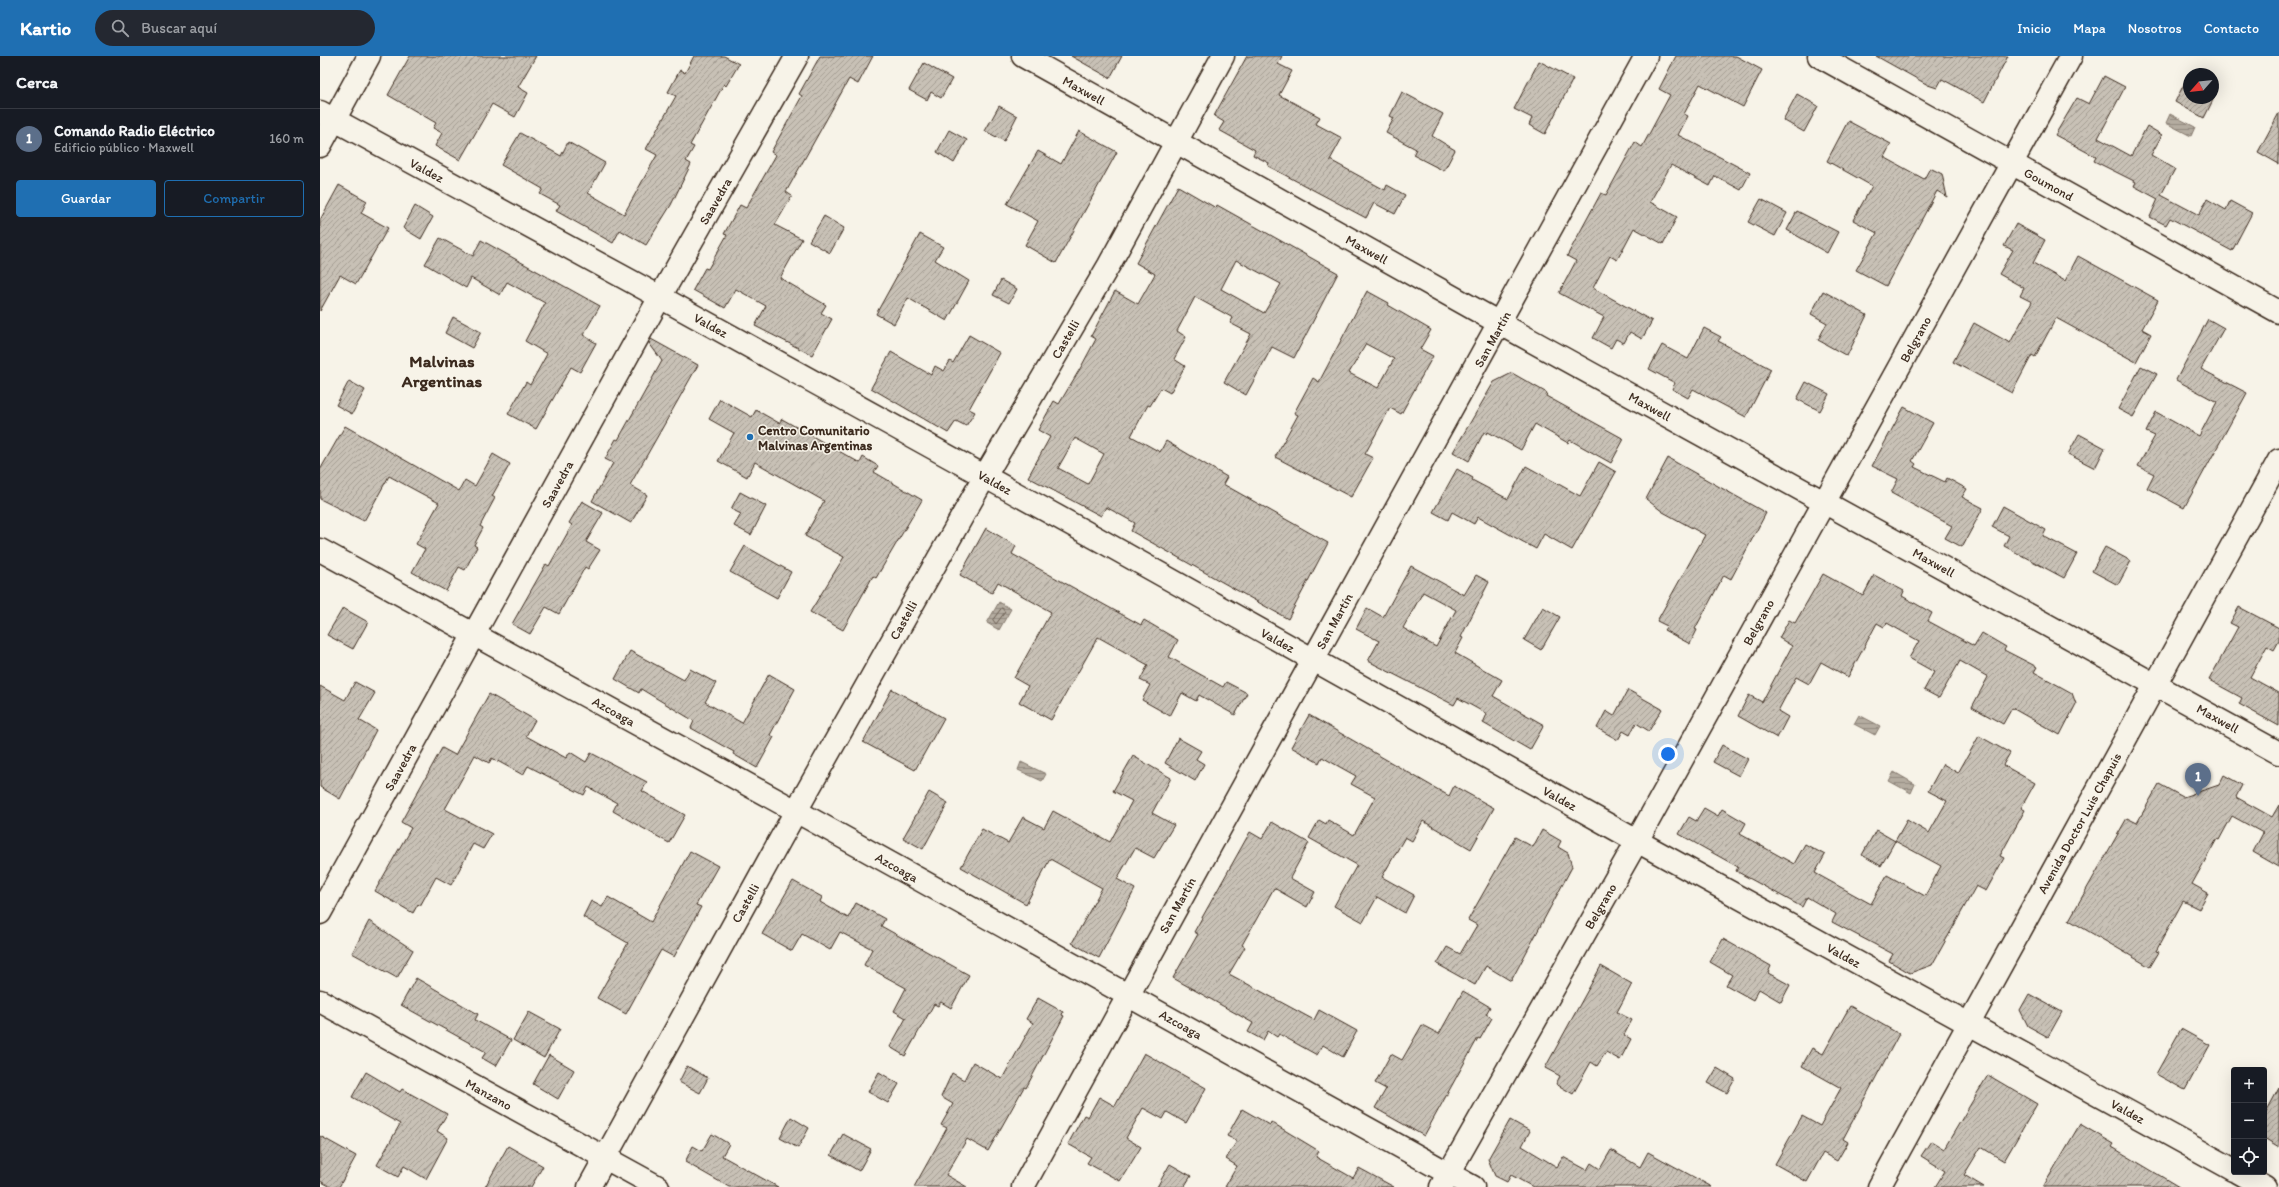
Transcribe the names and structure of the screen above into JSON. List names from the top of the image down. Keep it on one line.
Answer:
{"streets":{"street":["Maxwell","Valdez","Goumond","Saavedra","Castelli","San Martín","Belgrano","Azcoaga","Avenida Doctor Luis Chapuis","Manzano"]},"crossings":[["Maxwell","Castelli"],["Maxwell","San Martín"],["Maxwell","Belgrano"],["Maxwell","Avenida Doctor Luis Chapuis"],["Valdez","Saavedra"],["Valdez","Castelli"],["Valdez","San Martín"],["Valdez","Belgrano"],["Valdez","Avenida Doctor Luis Chapuis"],["Goumond","Belgrano"],["Saavedra","Azcoaga"],["Castelli","Azcoaga"],["Castelli","Manzano"],["San Martín","Azcoaga"],["Belgrano","Azcoaga"]],"districts":["Malvinas Argentinas"],"places":["Centro Comunitario Malvinas Argentinas"],"north":"bottom left","page":{"header":"Kartio","search":"Buscar aquí","nav":["Inicio","Mapa","Nosotros","Contacto"],"heading":"Cerca","list":[{"mark":"1","name":"Comando Radio Eléctrico","note":"Edificio público · Maxwell","value":"160 m"}],"buttons":["Guardar","Compartir"],"pins":"1","map_buttons":["+","−"]}}
